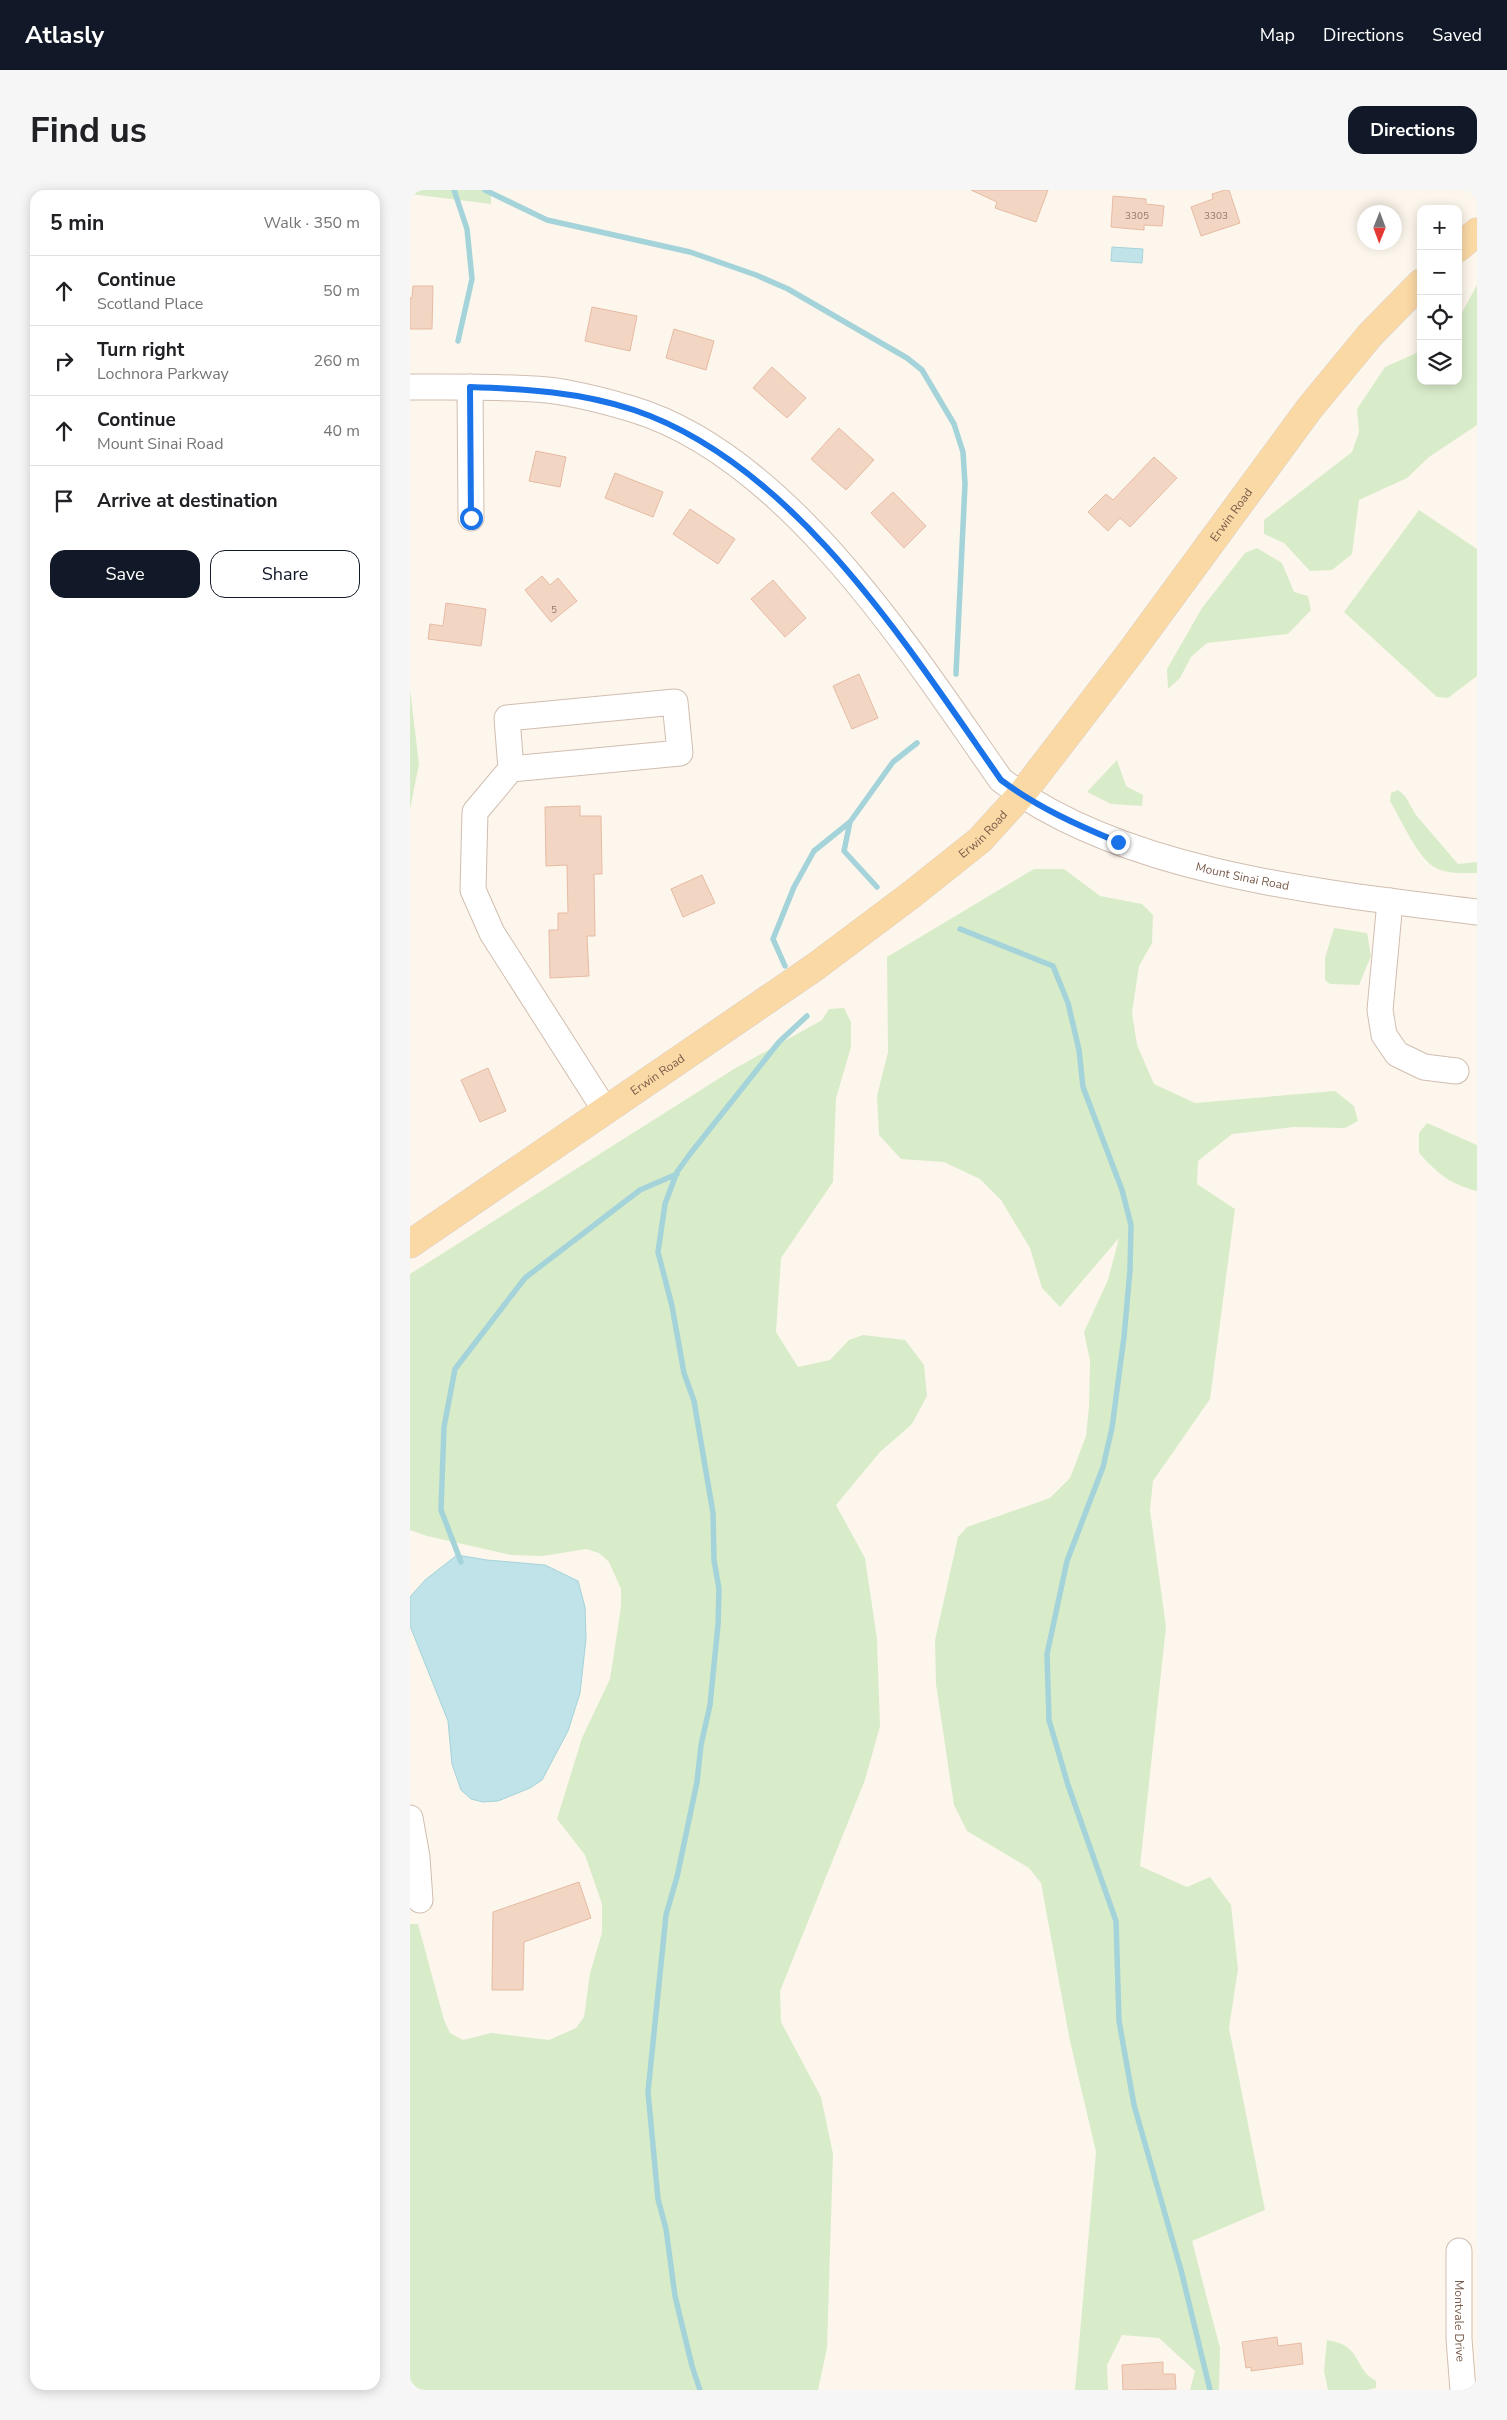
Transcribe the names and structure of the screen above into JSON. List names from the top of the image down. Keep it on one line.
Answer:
{"streets":{"main road":["Erwin Road"],"street":["Mount Sinai Road","Montvale Drive"]},"crossings":[["Erwin Road","Mount Sinai Road"]],"house_numbers":["3305","3303","5"],"north":"bottom","page":{"header":"Atlasly","nav":["Map","Directions","Saved"],"buttons":["Directions",["Save","Share"]],"title":"Find us","heading":["5 min","Walk · 350 m"],"map_buttons":["+","−"],"list":[["Continue","Scotland Place","50 m"],["Turn right","Lochnora Parkway","260 m"],["Continue","Mount Sinai Road","40 m"],"Arrive at destination"]}}
